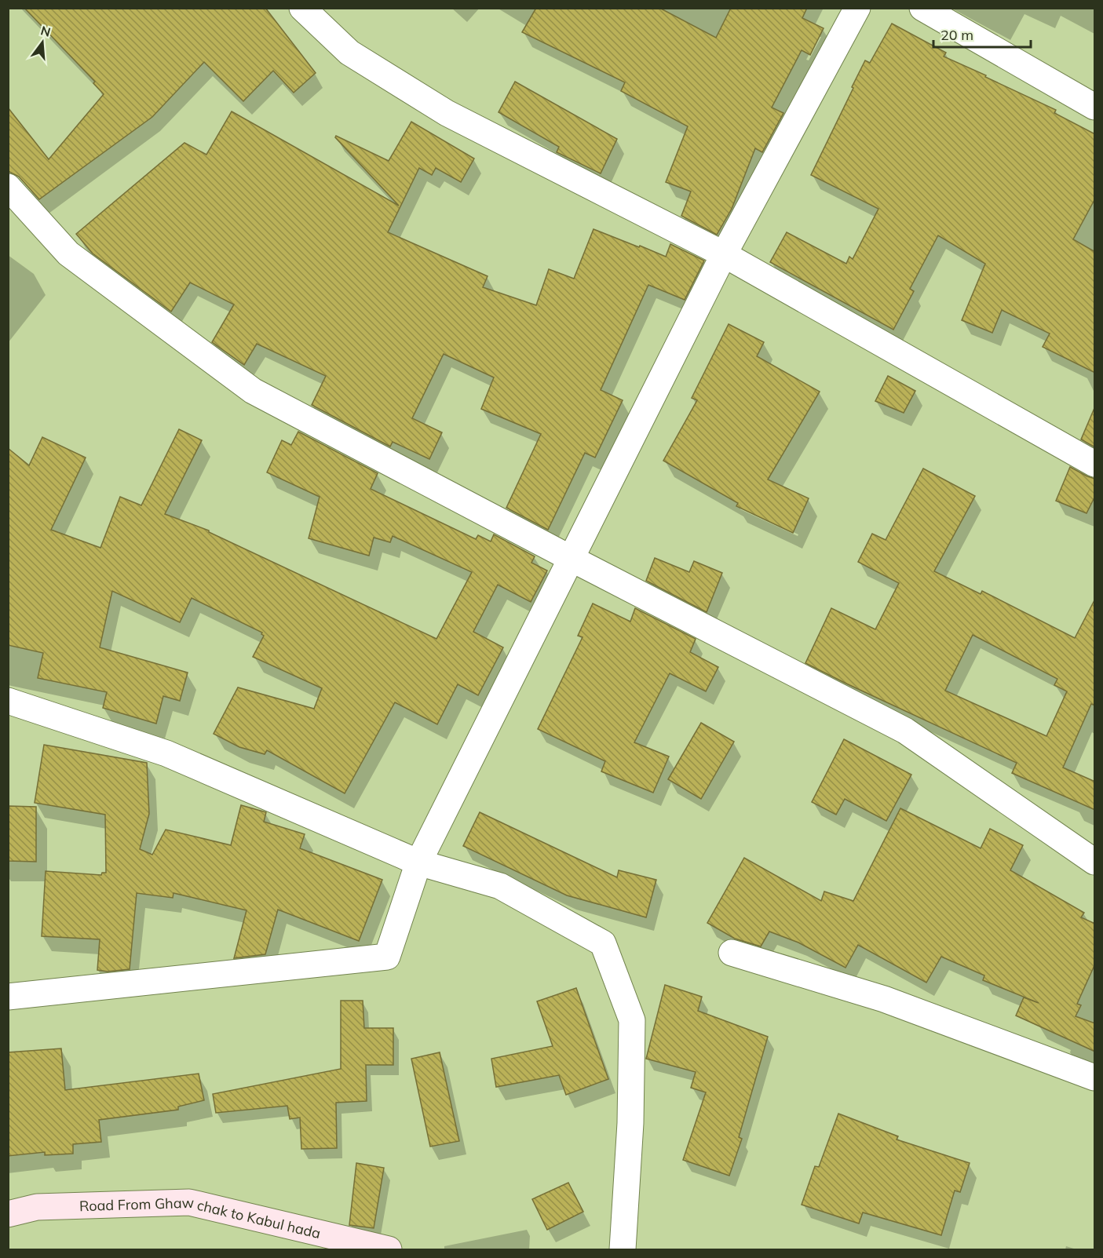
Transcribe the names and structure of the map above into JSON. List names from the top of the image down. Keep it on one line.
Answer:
{"streets":{"street":["Road From Ghaw chak to Kabul hada"]},"scale_bar":"20 m","north":"top"}
